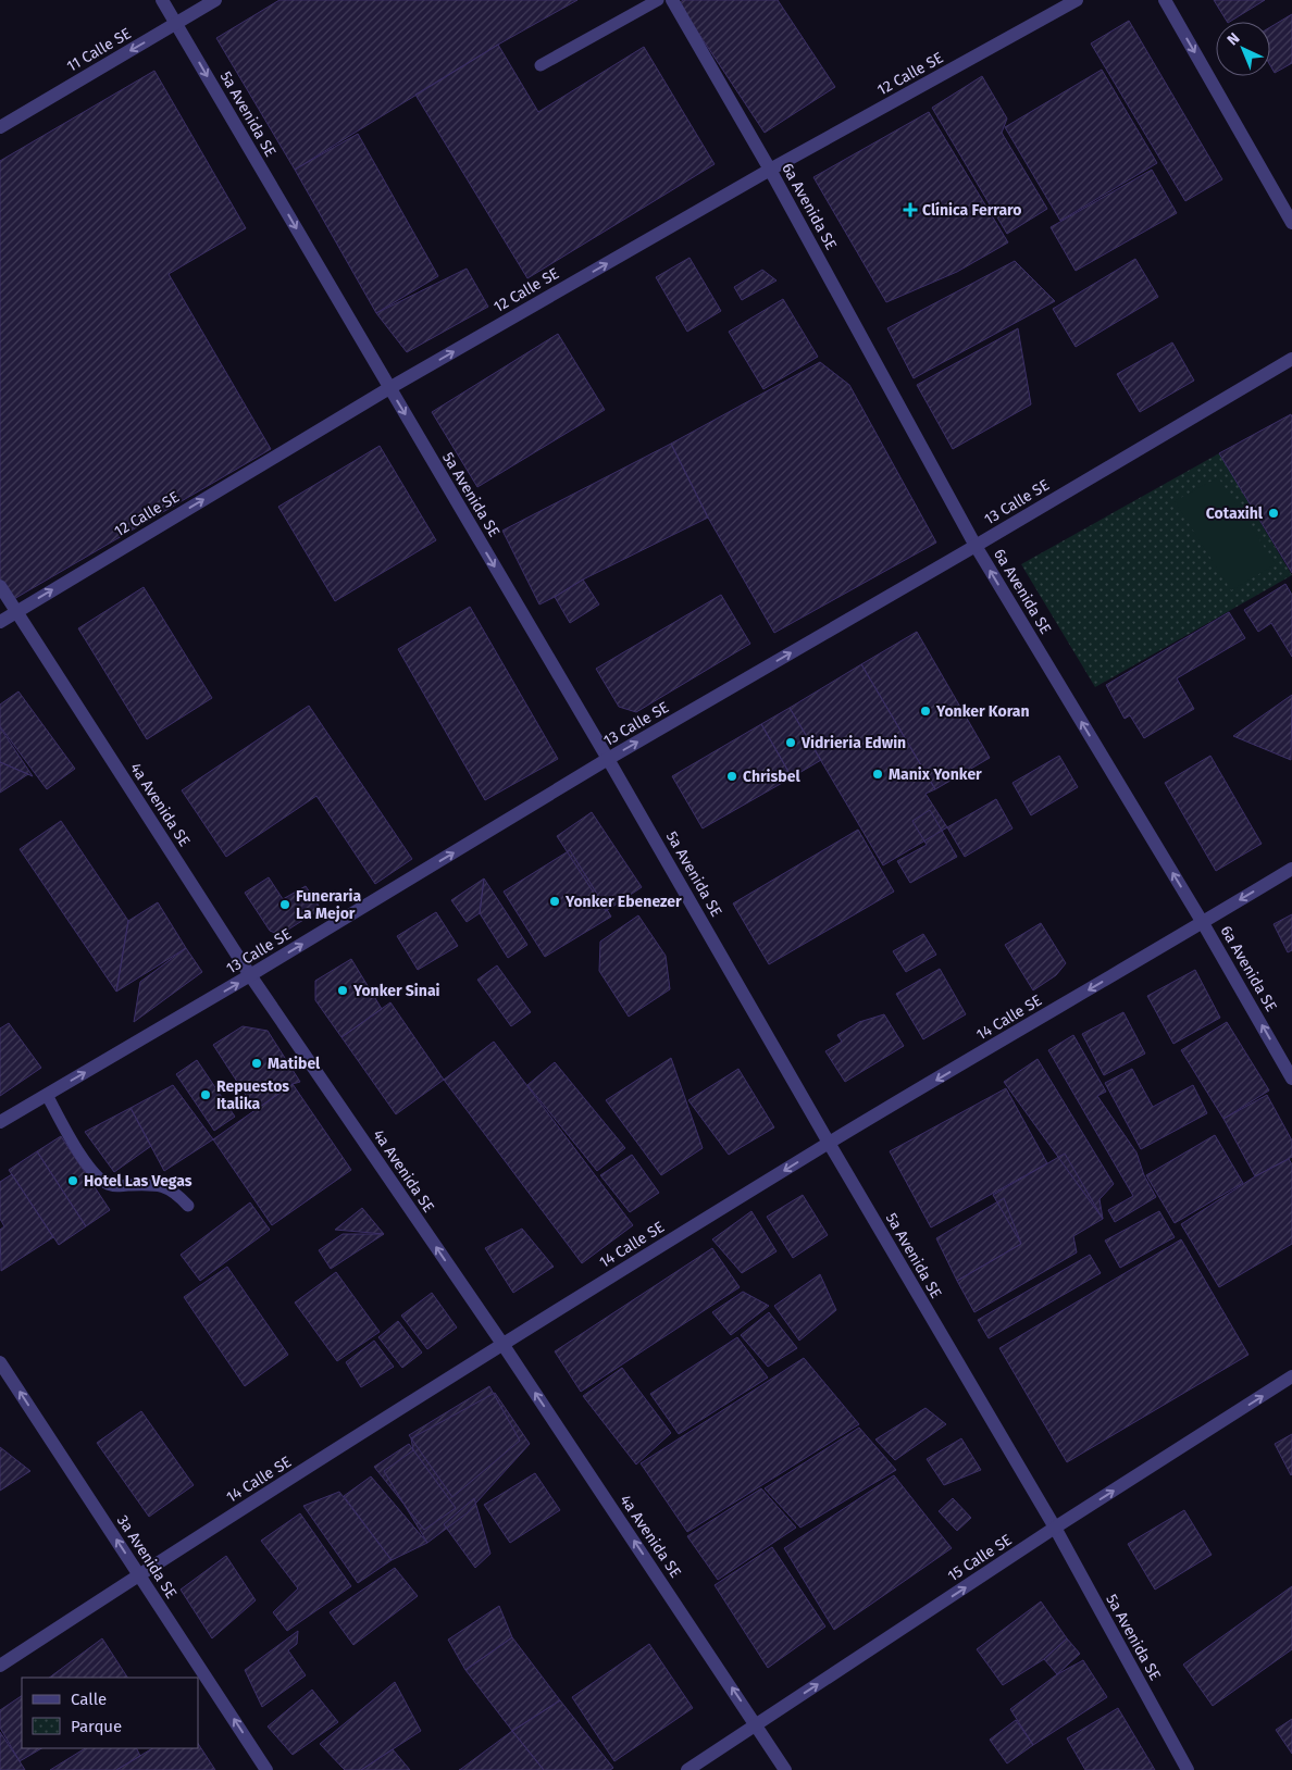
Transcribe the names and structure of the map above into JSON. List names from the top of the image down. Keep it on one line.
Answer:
{"streets":{"street":["11 Calle SE","12 Calle SE","5a Avenida SE","6a Avenida SE","13 Calle SE","4a Avenida SE","14 Calle SE","3a Avenida SE","15 Calle SE"]},"crossings":[["11 Calle SE","5a Avenida SE"],["12 Calle SE","5a Avenida SE"],["12 Calle SE","6a Avenida SE"],["12 Calle SE","4a Avenida SE"],["5a Avenida SE","13 Calle SE"],["5a Avenida SE","14 Calle SE"],["5a Avenida SE","15 Calle SE"],["6a Avenida SE","13 Calle SE"],["6a Avenida SE","14 Calle SE"],["13 Calle SE","4a Avenida SE"],["4a Avenida SE","14 Calle SE"],["4a Avenida SE","15 Calle SE"],["14 Calle SE","3a Avenida SE"]],"one_way":["11 Calle SE","12 Calle SE","5a Avenida SE","6a Avenida SE","13 Calle SE","4a Avenida SE","14 Calle SE","3a Avenida SE","15 Calle SE"],"places":{"health":["Clínica Ferraro"],"other":["Cotaxihl","Yonker Koran","Vidrieria Edwin","Manix Yonker","Chrisbel","Yonker Ebenezer","Funeraria La Mejor","Yonker Sinai","Matibel","Repuestos Italika","Hotel Las Vegas"]},"legend":["Calle","Parque"],"north":"top left"}
